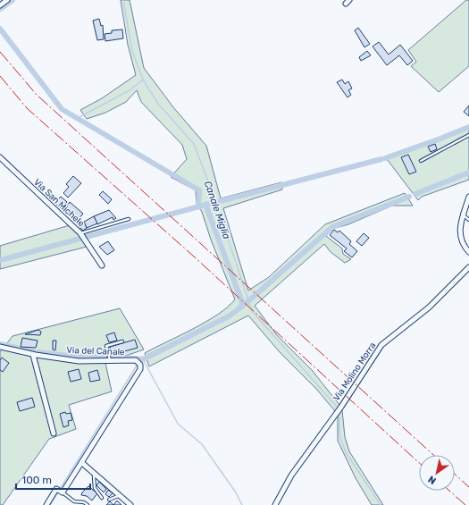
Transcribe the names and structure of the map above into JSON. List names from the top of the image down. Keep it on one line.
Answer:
{"streets":{"street":["Via San Michele","Via del Canale","Via Molino Morra"]},"water":["Canale Miglia"],"scale_bar":"100 m","north":"bottom left"}
